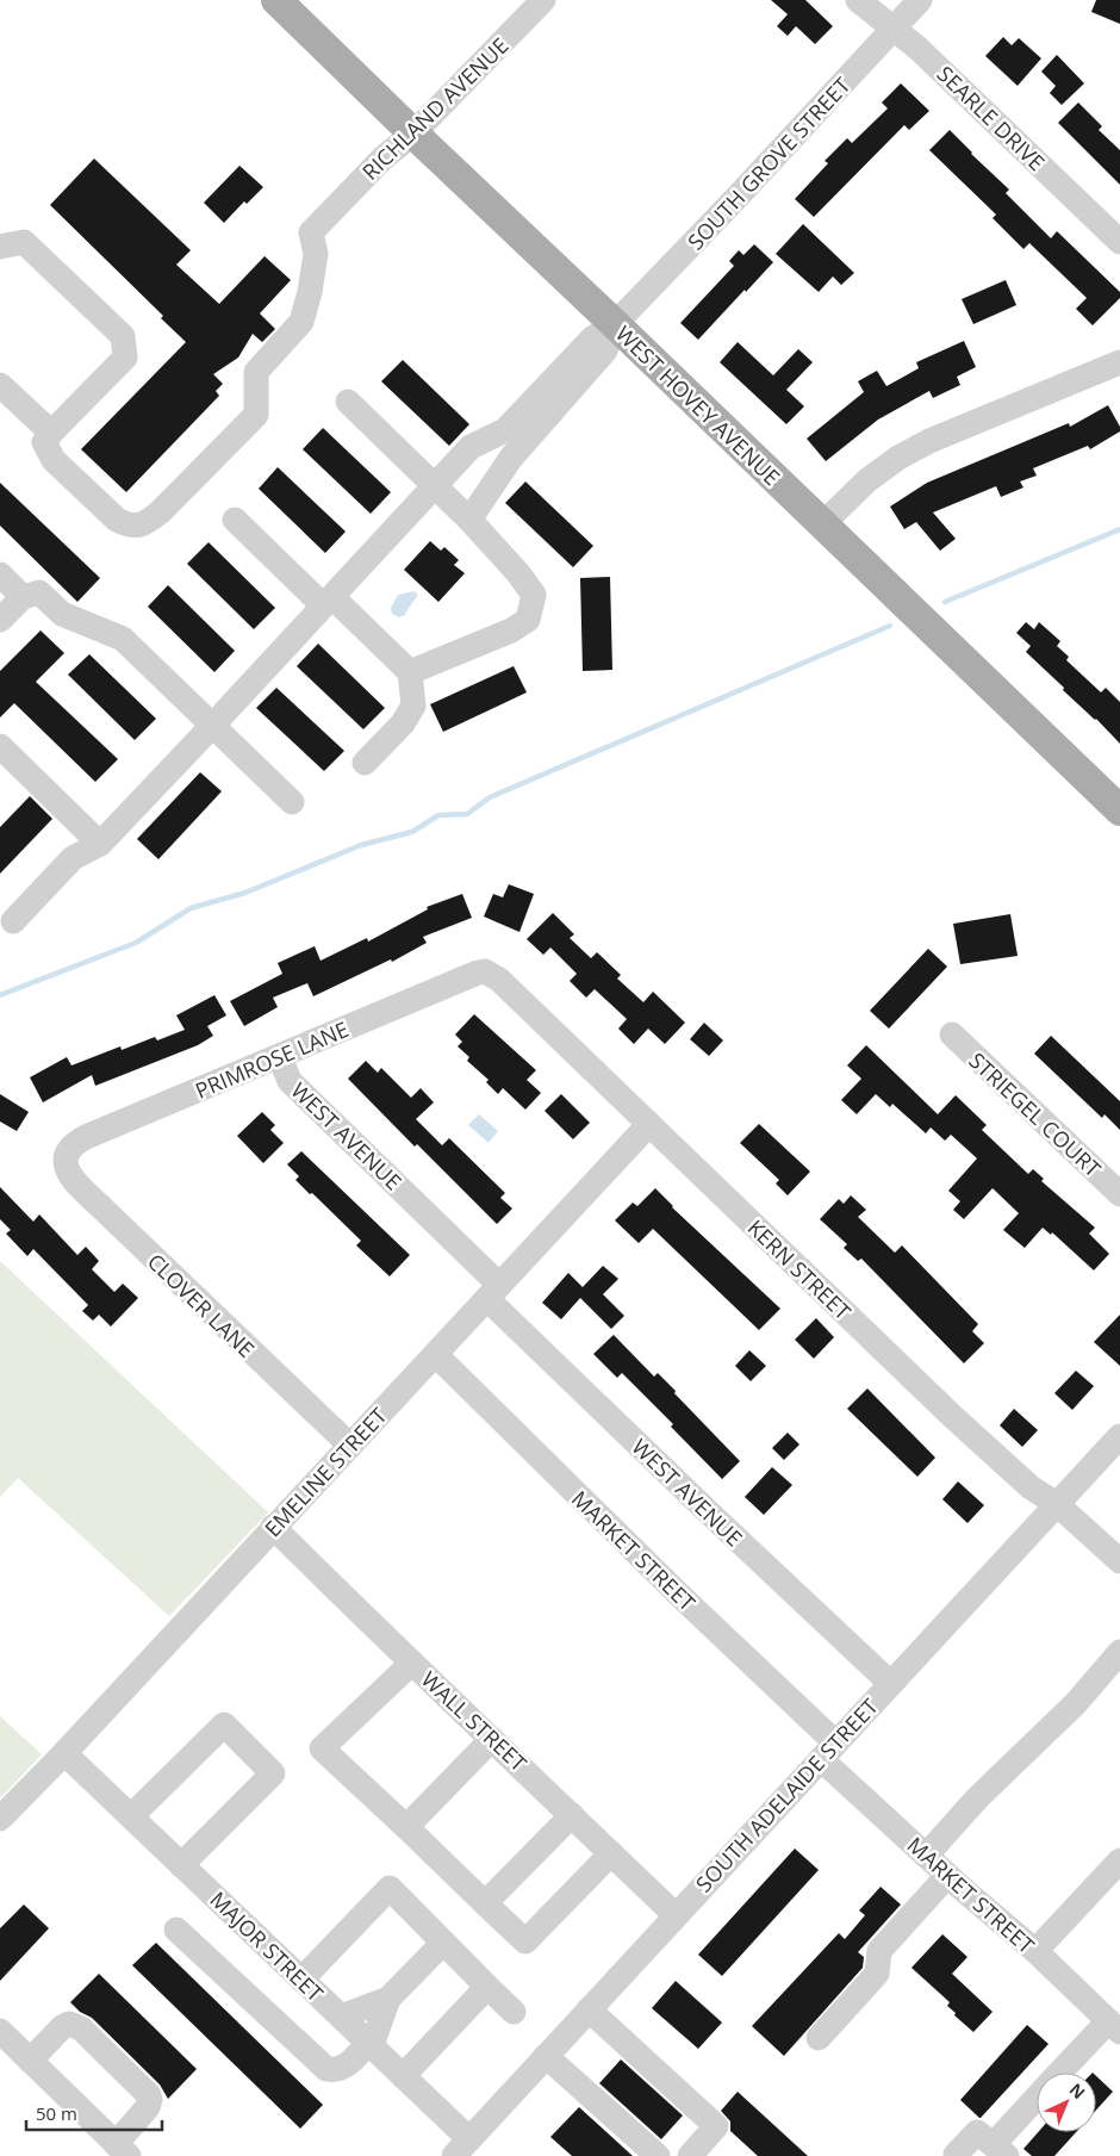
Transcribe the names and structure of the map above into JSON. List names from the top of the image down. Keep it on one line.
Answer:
{"streets":{"main road":["WEST HOVEY AVENUE"],"street":["RICHLAND AVENUE","SEARLE DRIVE","SOUTH GROVE STREET","PRIMROSE LANE","STRIEGEL COURT","WEST AVENUE","KERN STREET","CLOVER LANE","EMELINE STREET","MARKET STREET","WALL STREET","SOUTH ADELAIDE STREET","MAJOR STREET"]},"crossings":[["RICHLAND AVENUE","WEST HOVEY AVENUE"],["SEARLE DRIVE","SOUTH GROVE STREET"],["SOUTH GROVE STREET","WEST HOVEY AVENUE"],["PRIMROSE LANE","WEST AVENUE"],["PRIMROSE LANE","KERN STREET"],["PRIMROSE LANE","CLOVER LANE"],["WEST AVENUE","EMELINE STREET"],["WEST AVENUE","SOUTH ADELAIDE STREET"],["KERN STREET","EMELINE STREET"],["KERN STREET","SOUTH ADELAIDE STREET"],["CLOVER LANE","EMELINE STREET"],["EMELINE STREET","MARKET STREET"],["EMELINE STREET","WALL STREET"],["EMELINE STREET","MAJOR STREET"],["MARKET STREET","SOUTH ADELAIDE STREET"],["WALL STREET","SOUTH ADELAIDE STREET"],["SOUTH ADELAIDE STREET","MAJOR STREET"]],"scale_bar":"50 m","north":"top right"}
